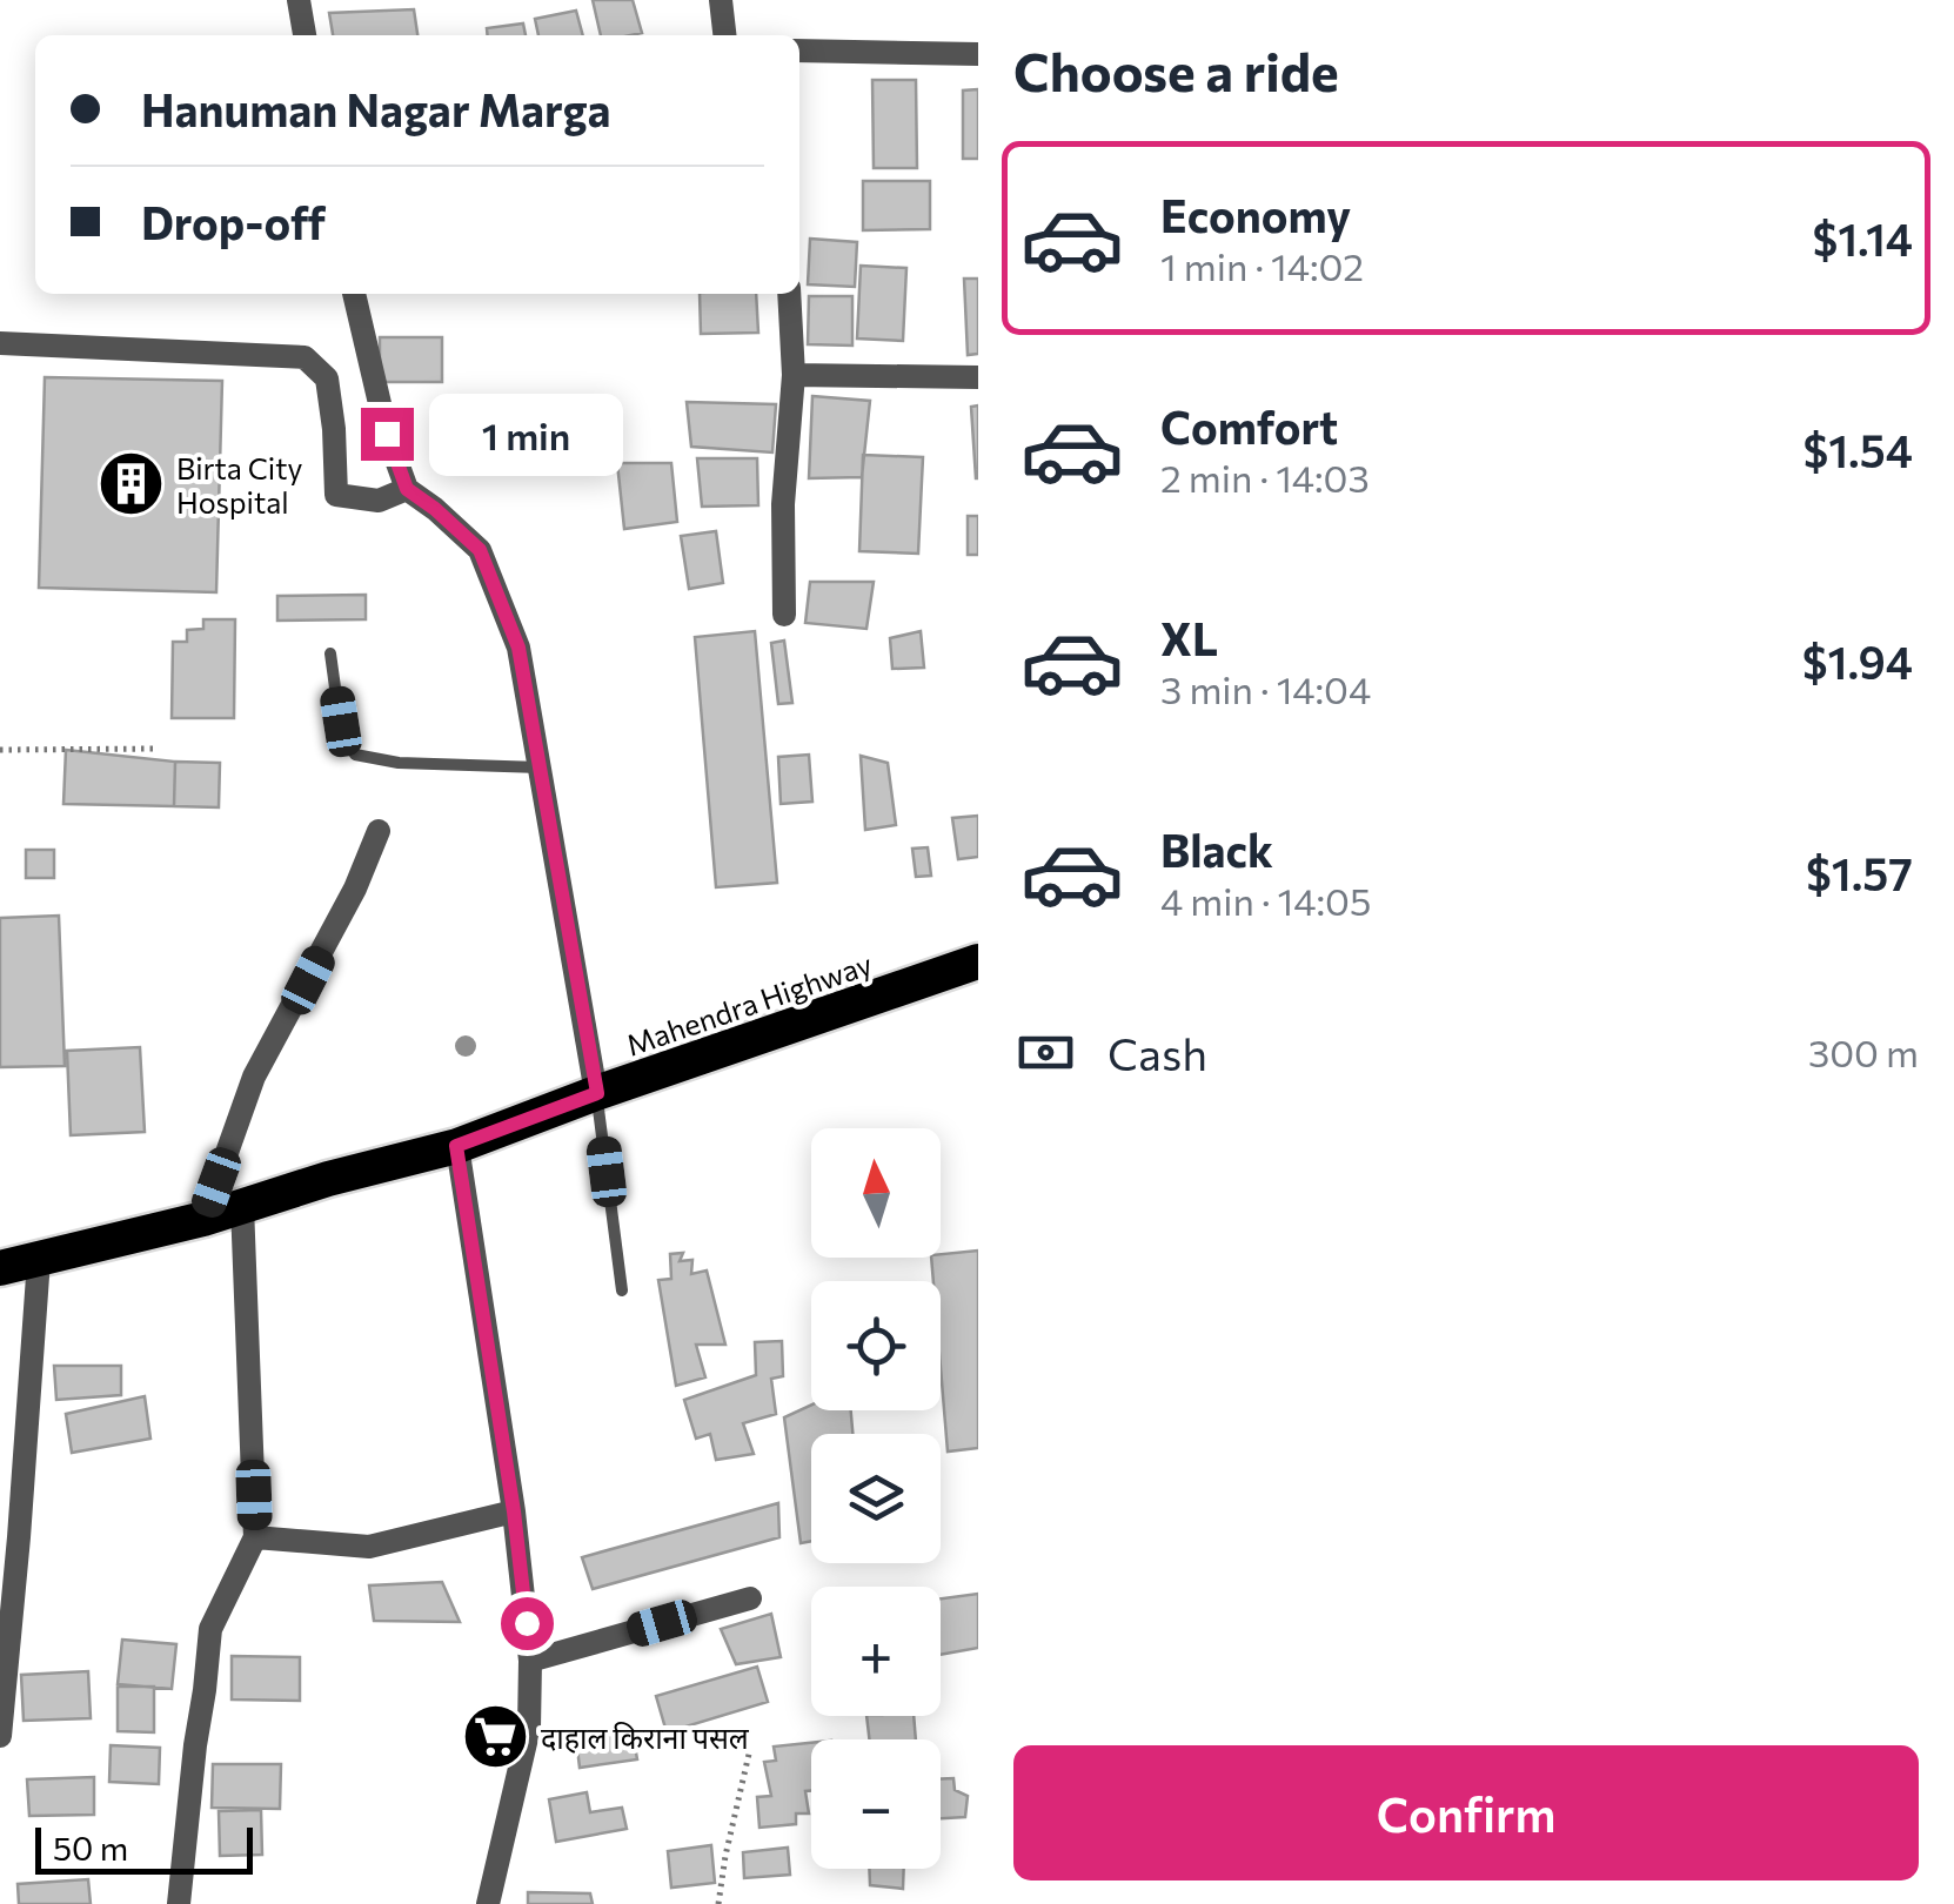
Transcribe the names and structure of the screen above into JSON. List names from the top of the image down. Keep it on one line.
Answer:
{"streets":{"highway":["Mahendra Highway"]},"places":{"building":["Birta City Hospital"],"supermarket":["दाहाल किराना पसल"]},"scale_bar":"50 m","north":"top","page":{"heading":"Choose a ride","banner":["Hanuman Nagar Marga","Drop-off"],"list":[{"name":"Economy","note":"1 min · 14:02","value":"$1.14"},{"name":"Comfort","note":"2 min · 14:03","value":"$1.54"},{"name":"XL","note":"3 min · 14:04","value":"$1.94"},{"name":"Black","note":"4 min · 14:05","value":"$1.57"}],"bubble":"1 min","pay":["Cash","300 m"],"map_buttons":["+","−"],"buttons":"Confirm","scale":"50 m"}}
